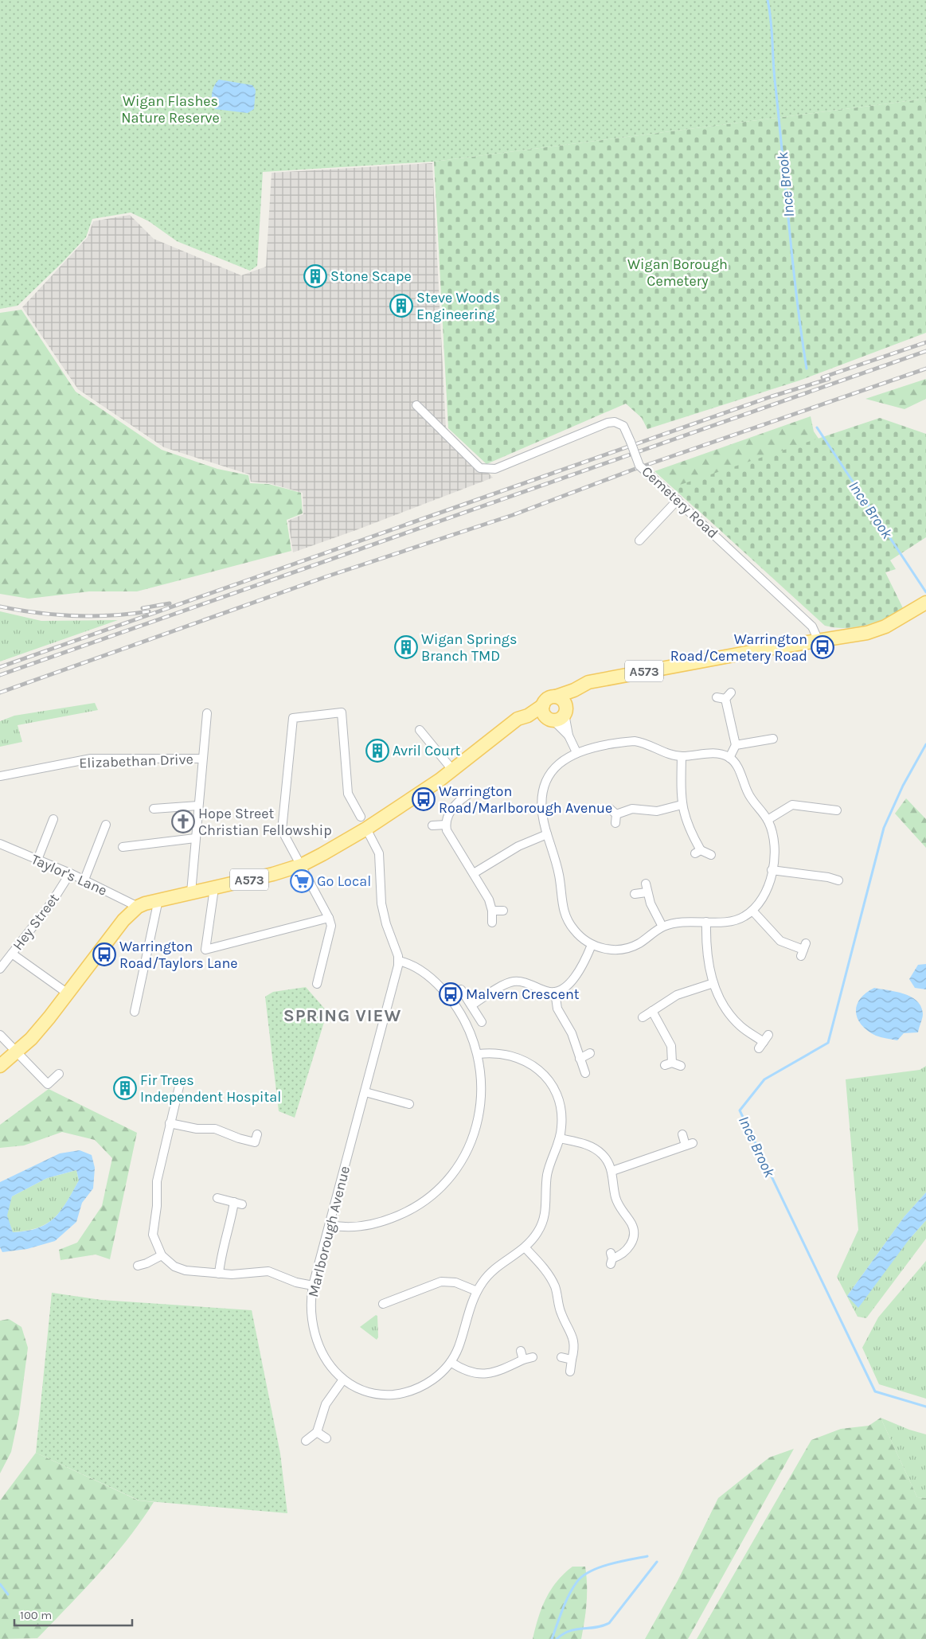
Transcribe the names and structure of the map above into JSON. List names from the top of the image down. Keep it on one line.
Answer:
{"streets":{"main road":["A573"],"street":["Cemetery Road","Elizabethan Drive","Taylor's Lane","Hey Street","Marlborough Avenue"]},"crossings":[["Cemetery Road","A573"],["A573","Taylor's Lane"],["A573","Marlborough Avenue"],["Taylor's Lane","Hey Street"]],"districts":["SPRING VIEW"],"water":["Ince Brook"],"parks":["Wigan Flashes Nature Reserve","Wigan Borough Cemetery"],"places":{"building":["Stone Scape","Steve Woods Engineering","Wigan Springs Branch TMD","Avril Court","Fir Trees Independent Hospital"],"bus stop":["Warrington Road/Cemetery Road","Warrington Road/Marlborough Avenue","Warrington Road/Taylors Lane","Malvern Crescent"],"church":["Hope Street Christian Fellowship"],"supermarket":["Go Local"]},"scale_bar":"100 m"}
